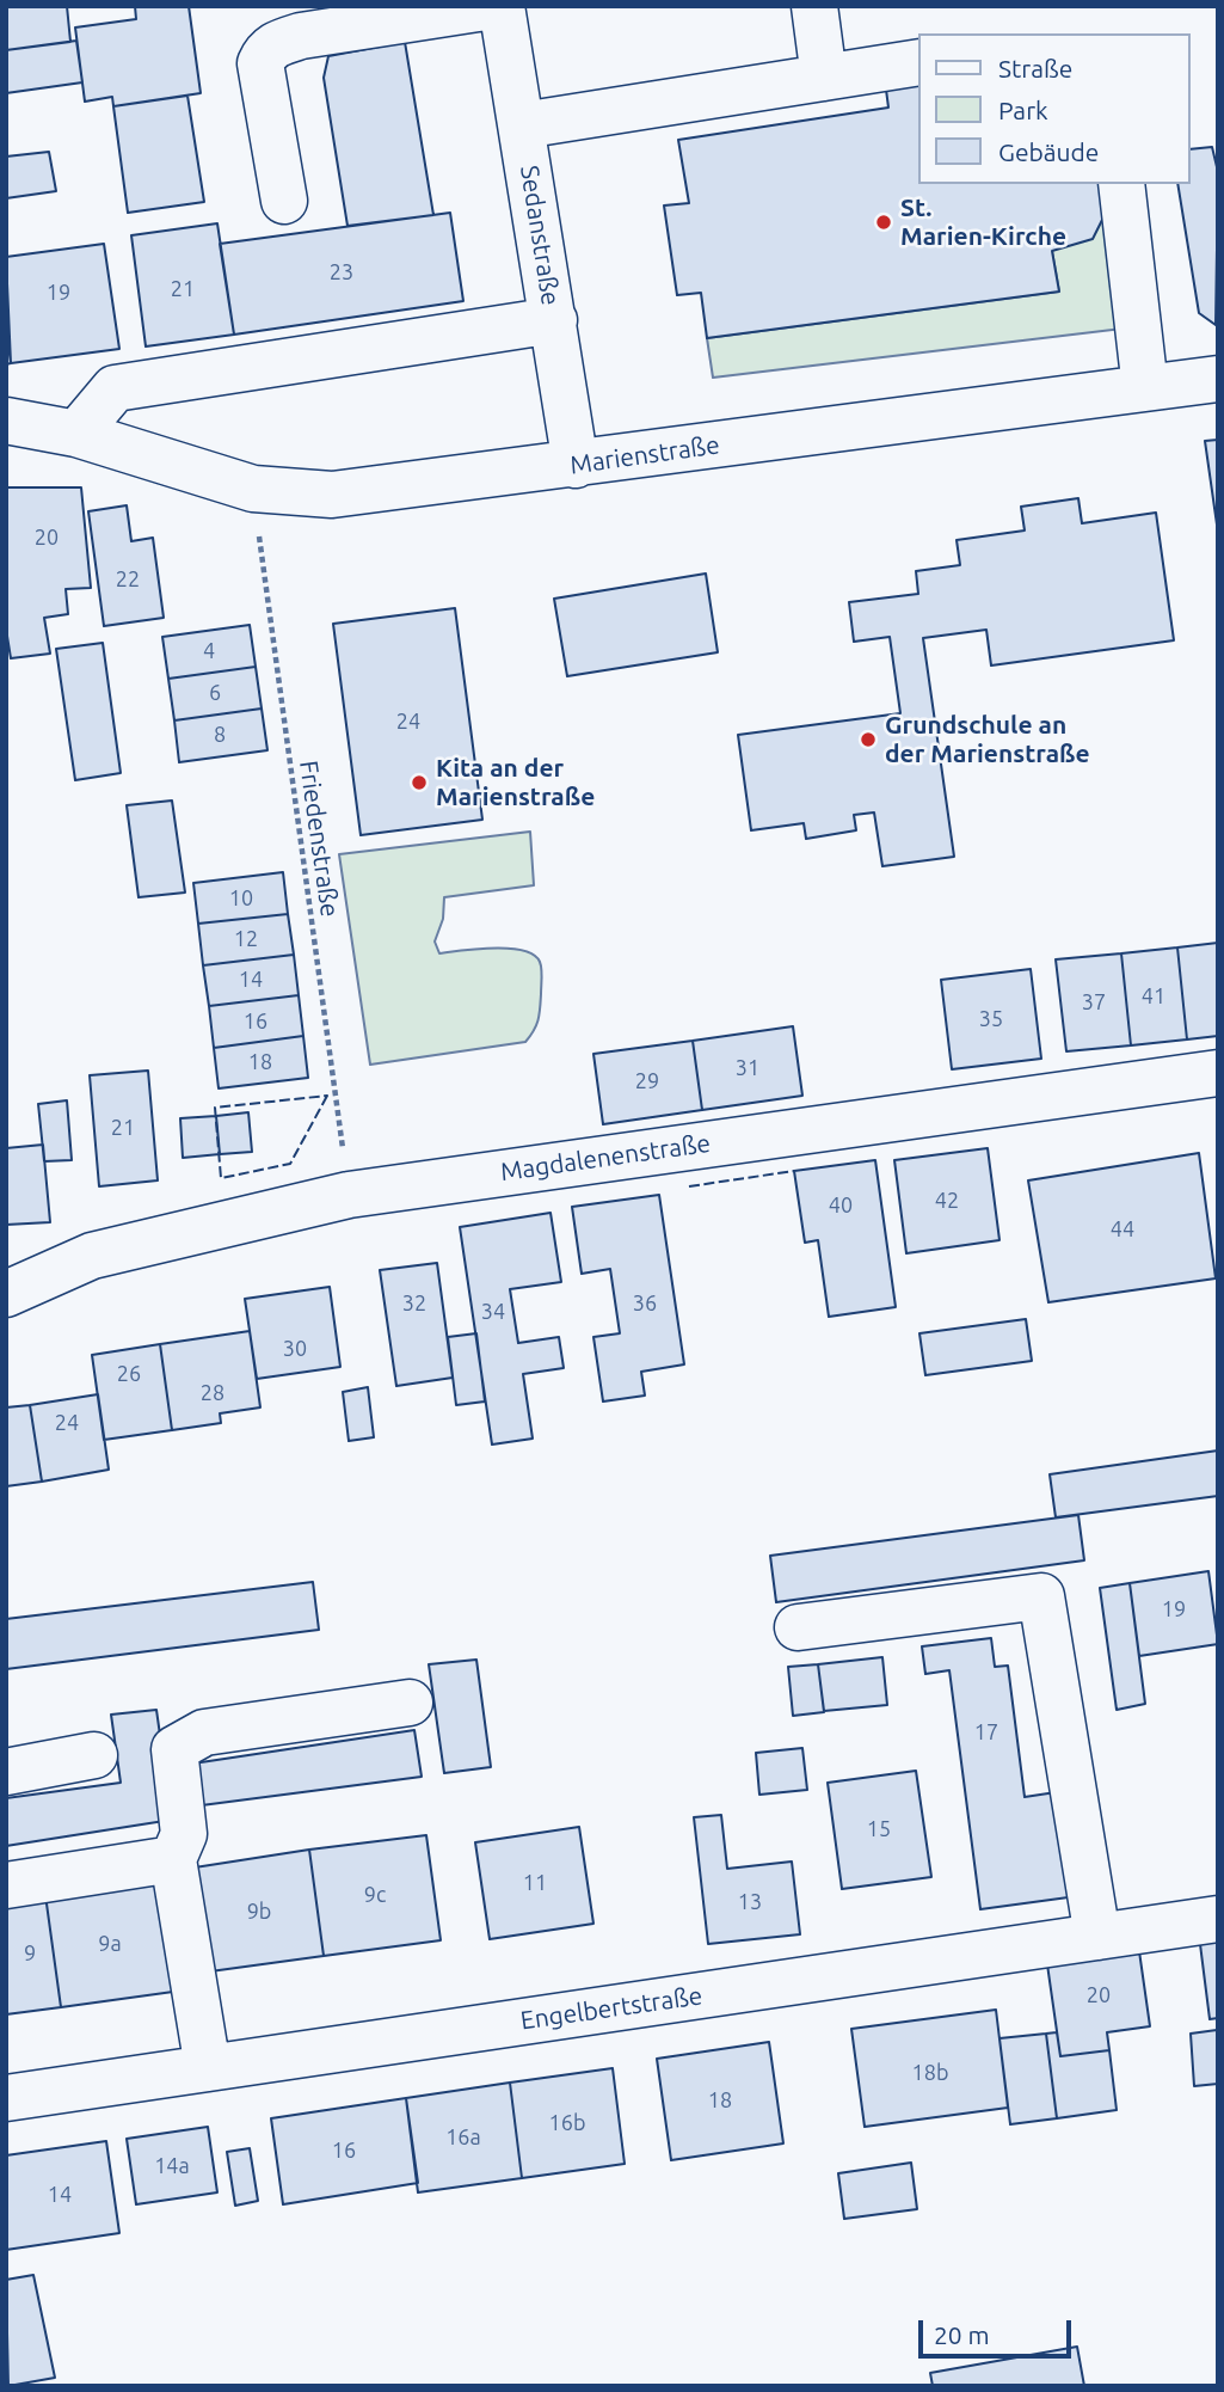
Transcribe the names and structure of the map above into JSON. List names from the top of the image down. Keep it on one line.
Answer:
{"streets":{"street":["Sedanstraße","Marienstraße","Magdalenenstraße","Engelbertstraße"],"path":["Friedenstraße"]},"crossings":[["Sedanstraße","Marienstraße"],["Marienstraße","Friedenstraße"],["Friedenstraße","Magdalenenstraße"]],"places":["St. Marien-Kirche","Grundschule an der Marienstraße","Kita an der Marienstraße"],"house_numbers":["23","21","19","20","22","4","6","24","8","10","12","14","41","37","35","16","18","31","29","21","42","40","44","32","36","34","30","26","28","24","19","17","15","11","9c","13","9b","9a","9","20","18b","18","16b","16a","16","14a","14"],"legend":["Straße","Park","Gebäude"],"scale_bar":"20 m"}
